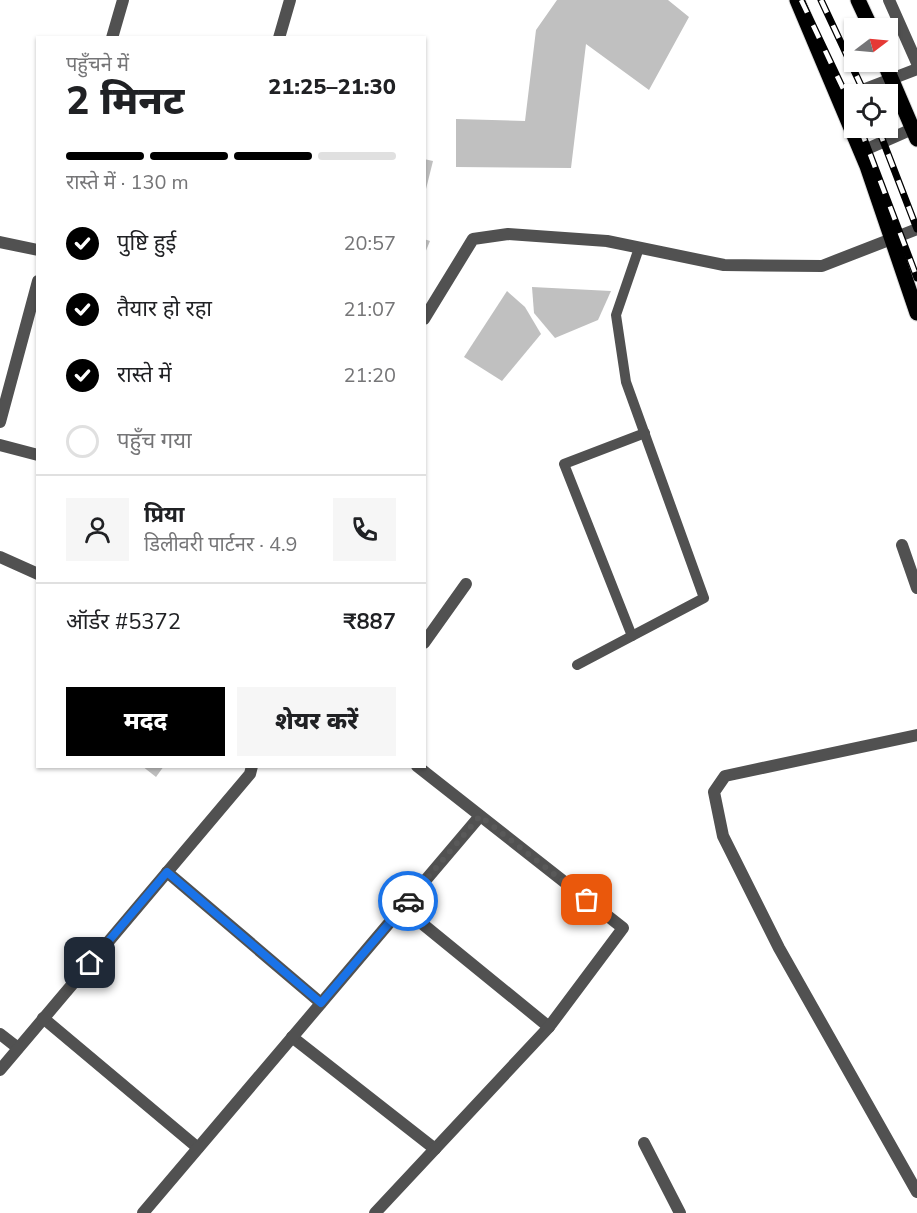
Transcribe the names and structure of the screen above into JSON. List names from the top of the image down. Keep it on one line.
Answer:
{"north":"right","page":{"heading":["2 मिनट","पहुँचने में","21:25–21:30"],"panel":["प्रिया","डिलीवरी पार्टनर · 4.9","ऑर्डर #5372","₹887"],"bar":"रास्ते में · 130 m","list":[["पुष्टि हुई","20:57"],["तैयार हो रहा","21:07"],["रास्ते में","21:20"],"पहुँच गया"],"buttons":["मदद","शेयर करें"]}}
